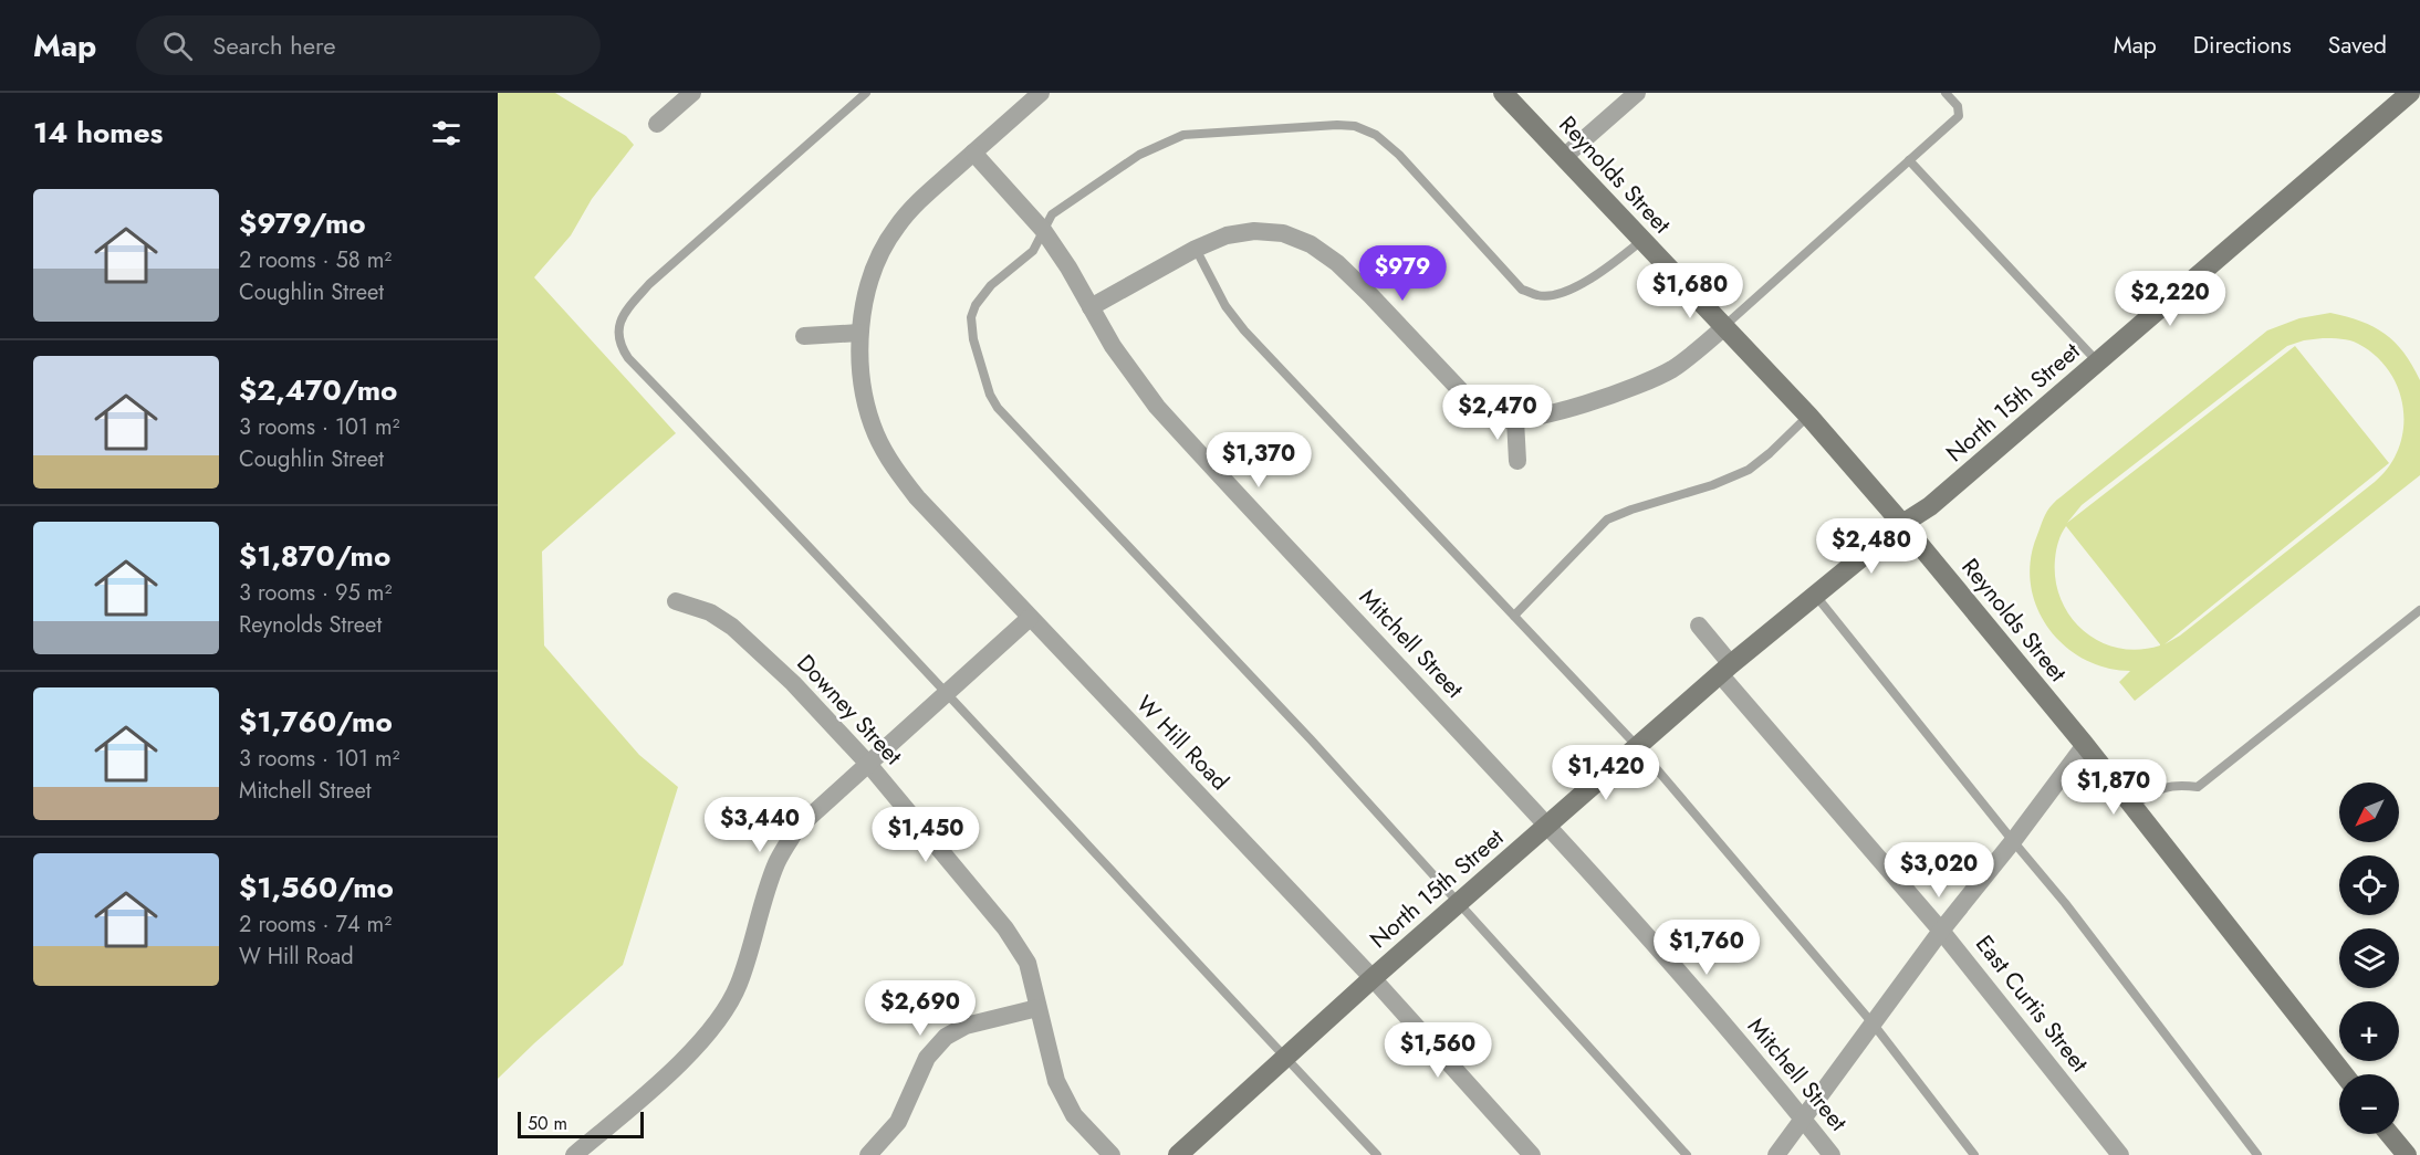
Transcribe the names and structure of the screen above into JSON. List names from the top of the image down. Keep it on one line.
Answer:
{"streets":{"main road":["Reynolds Street","North 15th Street"],"street":["Mitchell Street","Downey Street","W Hill Road","East Curtis Street"]},"crossings":[["Reynolds Street","North 15th Street"],["North 15th Street","Mitchell Street"],["North 15th Street","W Hill Road"],["North 15th Street","East Curtis Street"],["Mitchell Street","W Hill Road"]],"scale_bar":"50 m","north":"bottom left","page":{"header":"Map","search":"Search here","nav":["Map","Directions","Saved"],"heading":"14 homes","list":[{"name":"$979/mo","note":"2 rooms · 58 m² · Coughlin Street"},{"name":"$2,470/mo","note":"3 rooms · 101 m² · Coughlin Street"},{"name":"$1,870/mo","note":"3 rooms · 95 m² · Reynolds Street"},{"name":"$1,760/mo","note":"3 rooms · 101 m² · Mitchell Street"},{"name":"$1,560/mo","note":"2 rooms · 74 m² · W Hill Road"}],"price":["$979","$1,680","$2,220","$2,470","$1,370","$2,480","$1,420","$1,870","$3,440","$1,450","$3,020","$1,760","$2,690","$1,560"],"map_buttons":["+","−"],"scale":"50 m"}}
